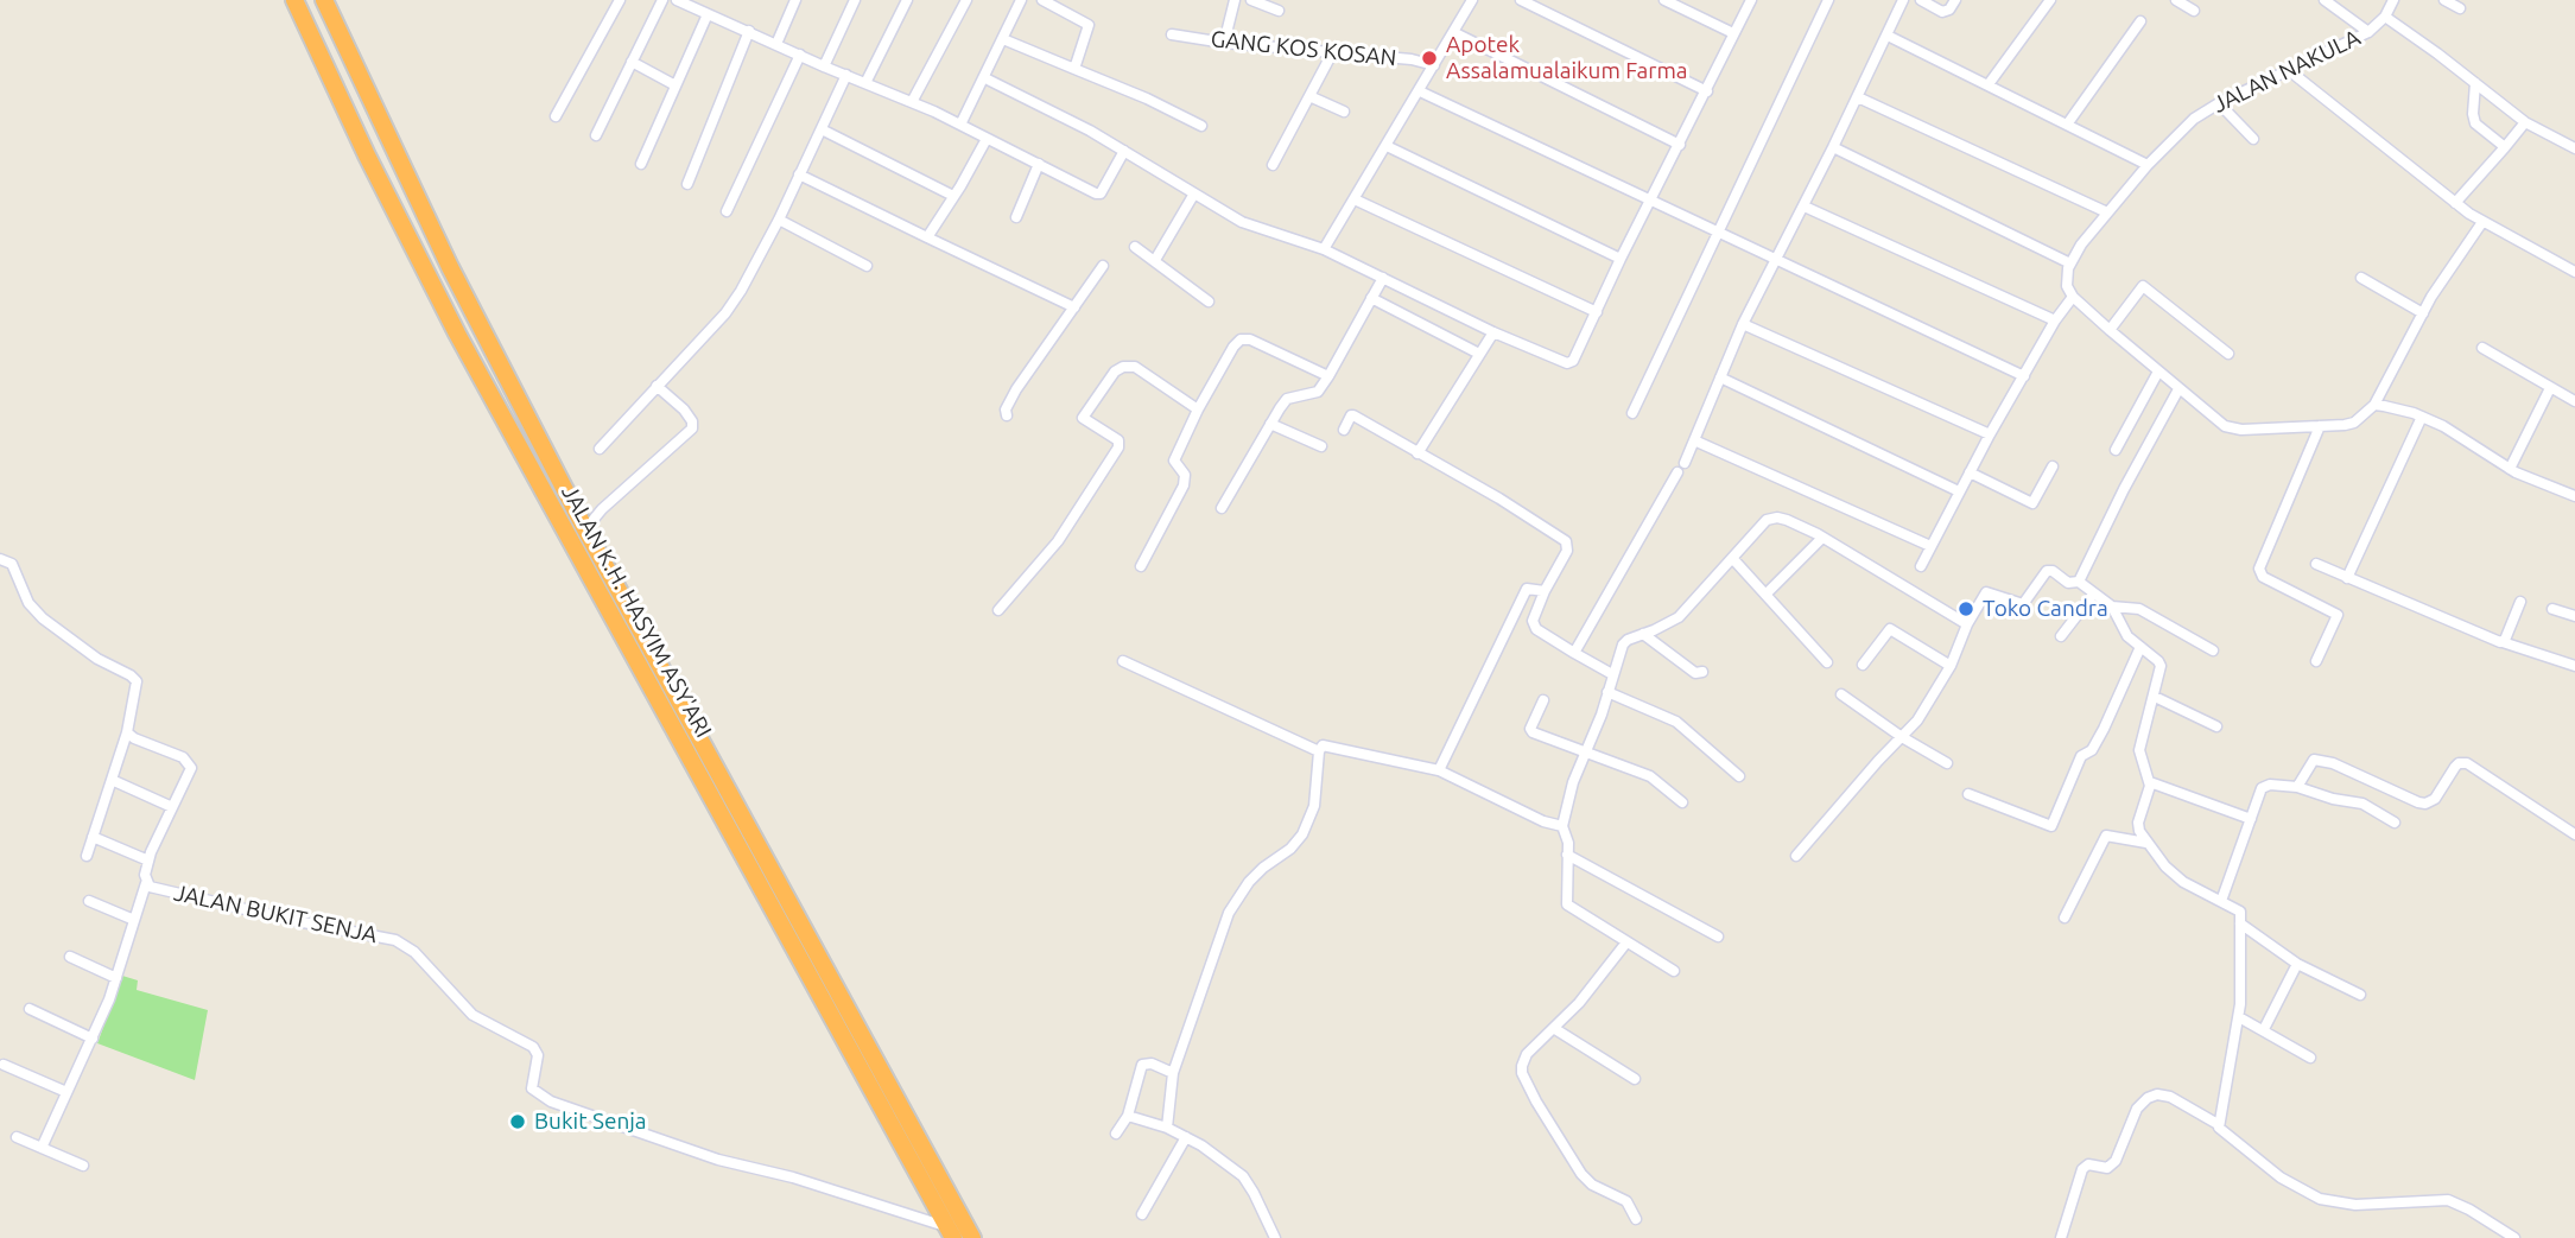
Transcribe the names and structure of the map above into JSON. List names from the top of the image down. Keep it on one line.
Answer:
{"streets":{"highway":["JALAN K.H. HASYIM ASY'ARI"],"street":["GANG KOS KOSAN","JALAN NAKULA","JALAN BUKIT SENJA"]},"crossings":[["JALAN K.H. HASYIM ASY'ARI","JALAN BUKIT SENJA"]],"places":["Apotek Assalamualaikum Farma","Toko Candra","Bukit Senja"]}
